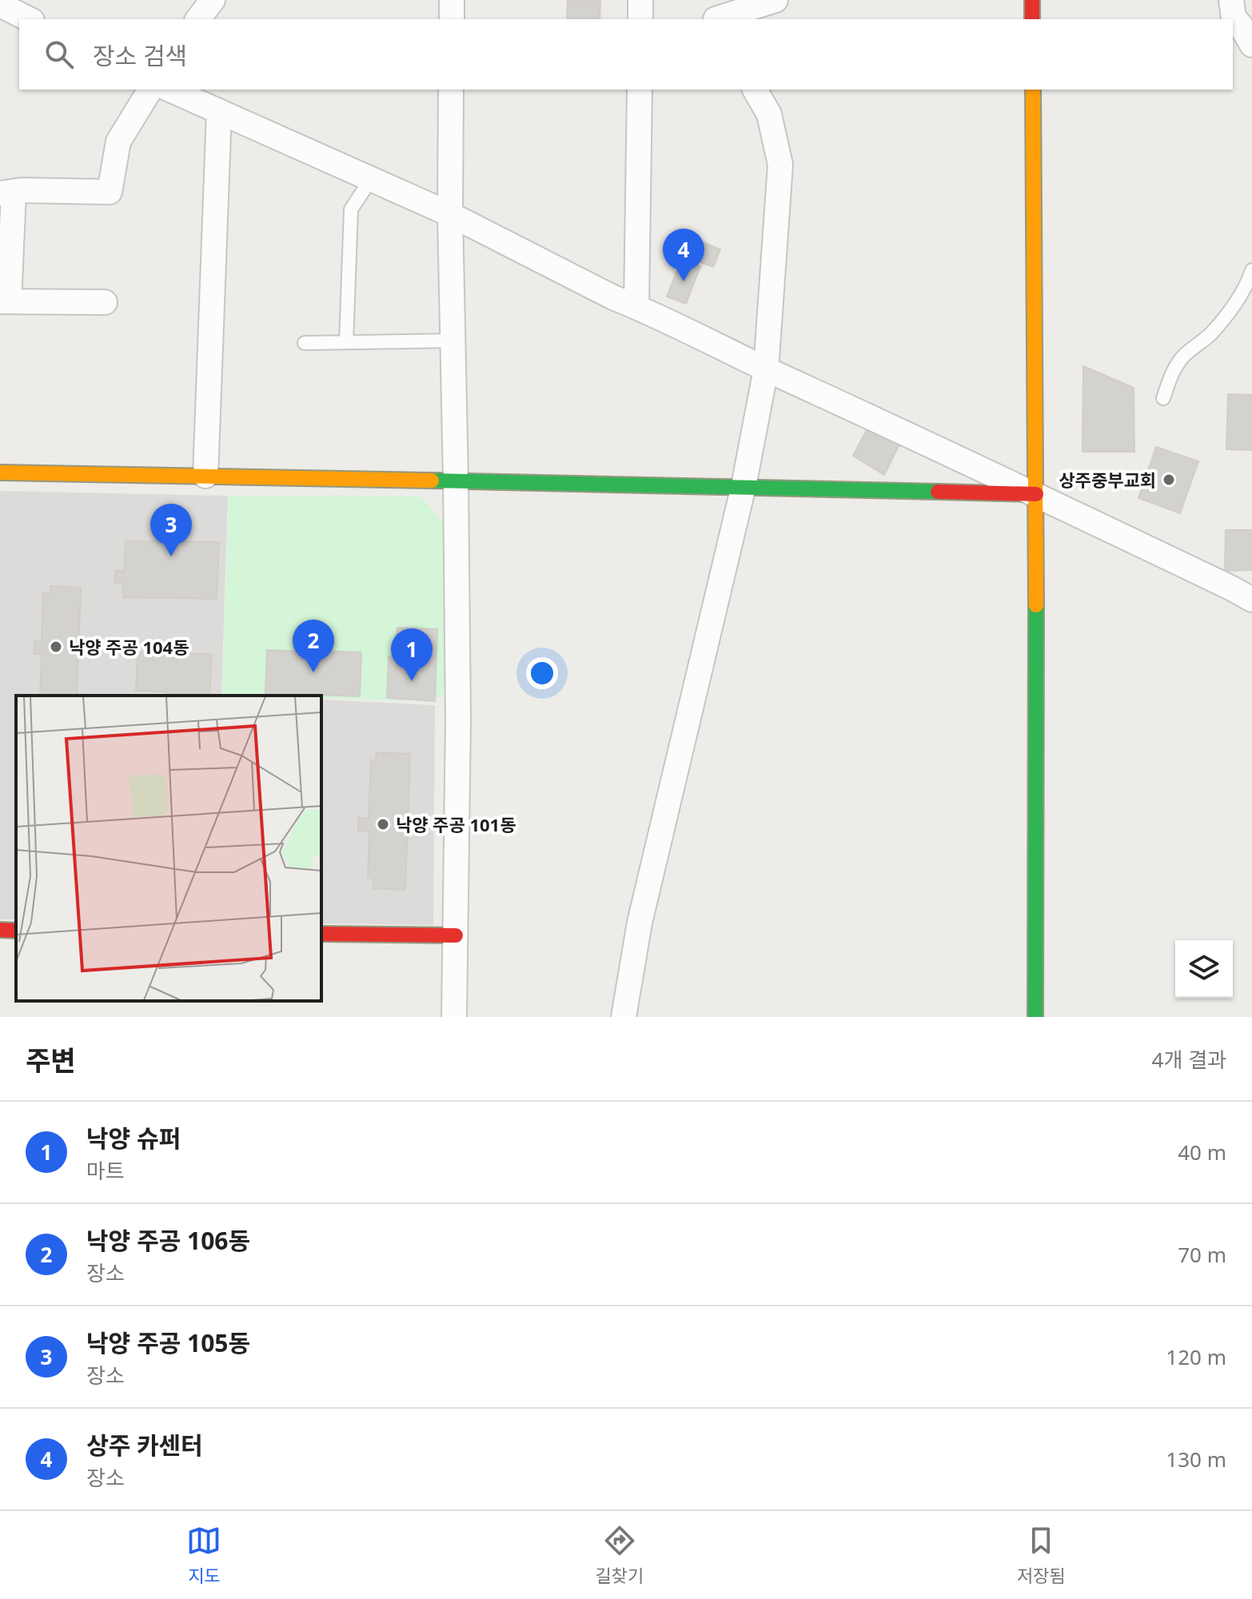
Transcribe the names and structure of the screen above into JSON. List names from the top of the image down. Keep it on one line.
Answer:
{"places":["상주중부교회","낙양 주공 104동","낙양 주공 101동"],"page":{"search":"장소 검색","pins":["4","3","2","1"],"heading":["주변","4개 결과"],"list":[{"mark":"1","name":"낙양 슈퍼","note":"마트","value":"40 m"},{"mark":"2","name":"낙양 주공 106동","note":"장소","value":"70 m"},{"mark":"3","name":"낙양 주공 105동","note":"장소","value":"120 m"},{"mark":"4","name":"상주 카센터","note":"장소","value":"130 m"}],"nav":["지도","길찾기","저장됨"]}}
